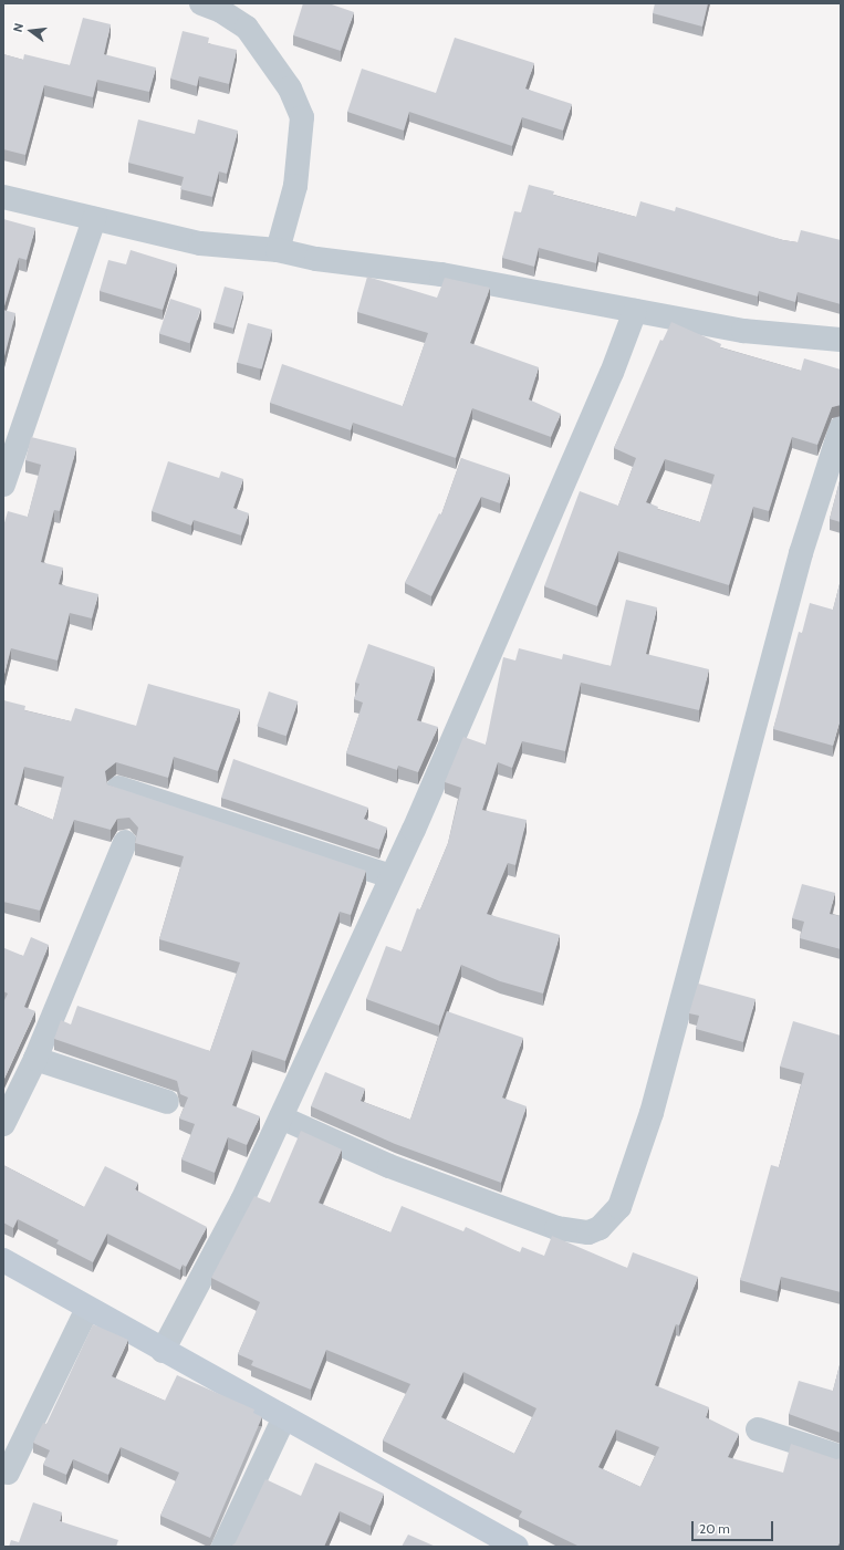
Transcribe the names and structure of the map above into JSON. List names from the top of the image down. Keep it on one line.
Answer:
{"scale_bar":"20 m","north":"left"}
